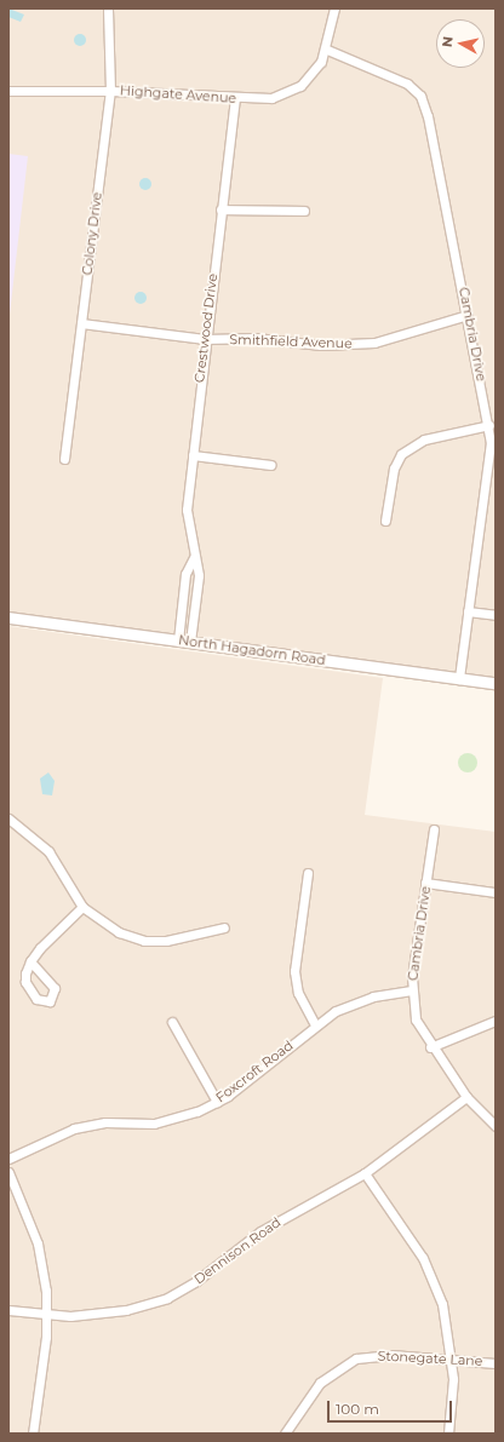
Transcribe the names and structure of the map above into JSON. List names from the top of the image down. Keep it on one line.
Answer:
{"streets":{"street":["Highgate Avenue","Colony Drive","Crestwood Drive","Cambria Drive","Smithfield Avenue","North Hagadorn Road","Foxcroft Road","Dennison Road","Stonegate Lane"]},"crossings":[["Highgate Avenue","Colony Drive"],["Highgate Avenue","Crestwood Drive"],["Highgate Avenue","Cambria Drive"],["Colony Drive","Smithfield Avenue"],["Crestwood Drive","Smithfield Avenue"],["Crestwood Drive","North Hagadorn Road"],["Cambria Drive","Smithfield Avenue"],["Cambria Drive","North Hagadorn Road"],["Cambria Drive","Foxcroft Road"],["Cambria Drive","Dennison Road"]],"scale_bar":"100 m","north":"left"}
